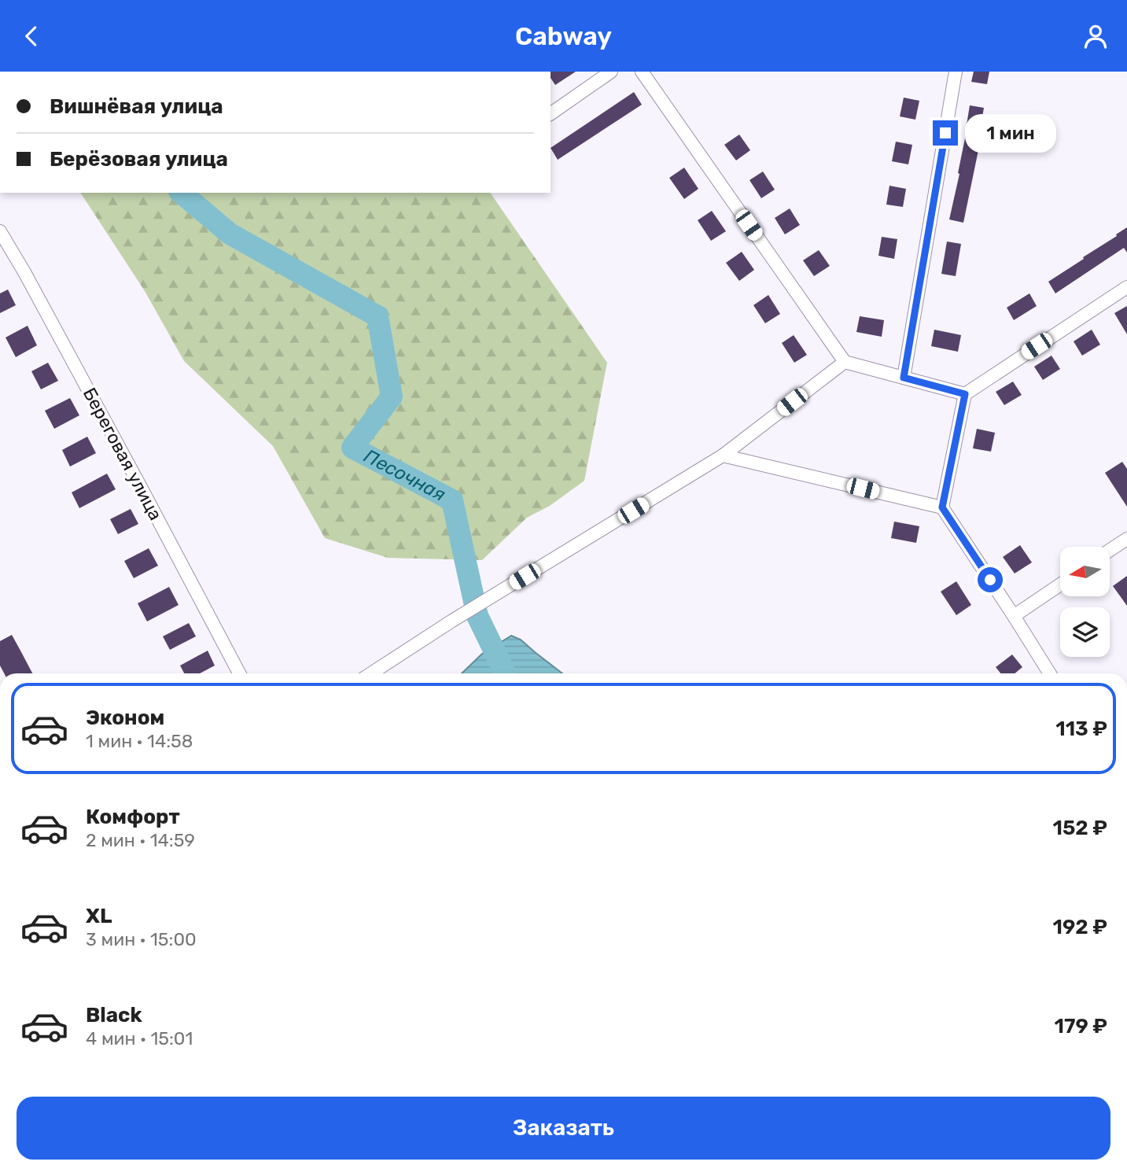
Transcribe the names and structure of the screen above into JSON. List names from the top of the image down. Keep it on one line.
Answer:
{"streets":{"street":["Береговая улица"]},"water":["Песочная"],"north":"left","page":{"header":"Cabway","banner":["Вишнёвая улица","Берёзовая улица"],"bubble":"1 мин","list":[{"name":"Эконом","note":"1 мин · 14:58","value":"113 ₽"},{"name":"Комфорт","note":"2 мин · 14:59","value":"152 ₽"},{"name":"XL","note":"3 мин · 15:00","value":"192 ₽"},{"name":"Black","note":"4 мин · 15:01","value":"179 ₽"}],"buttons":"Заказать"}}
